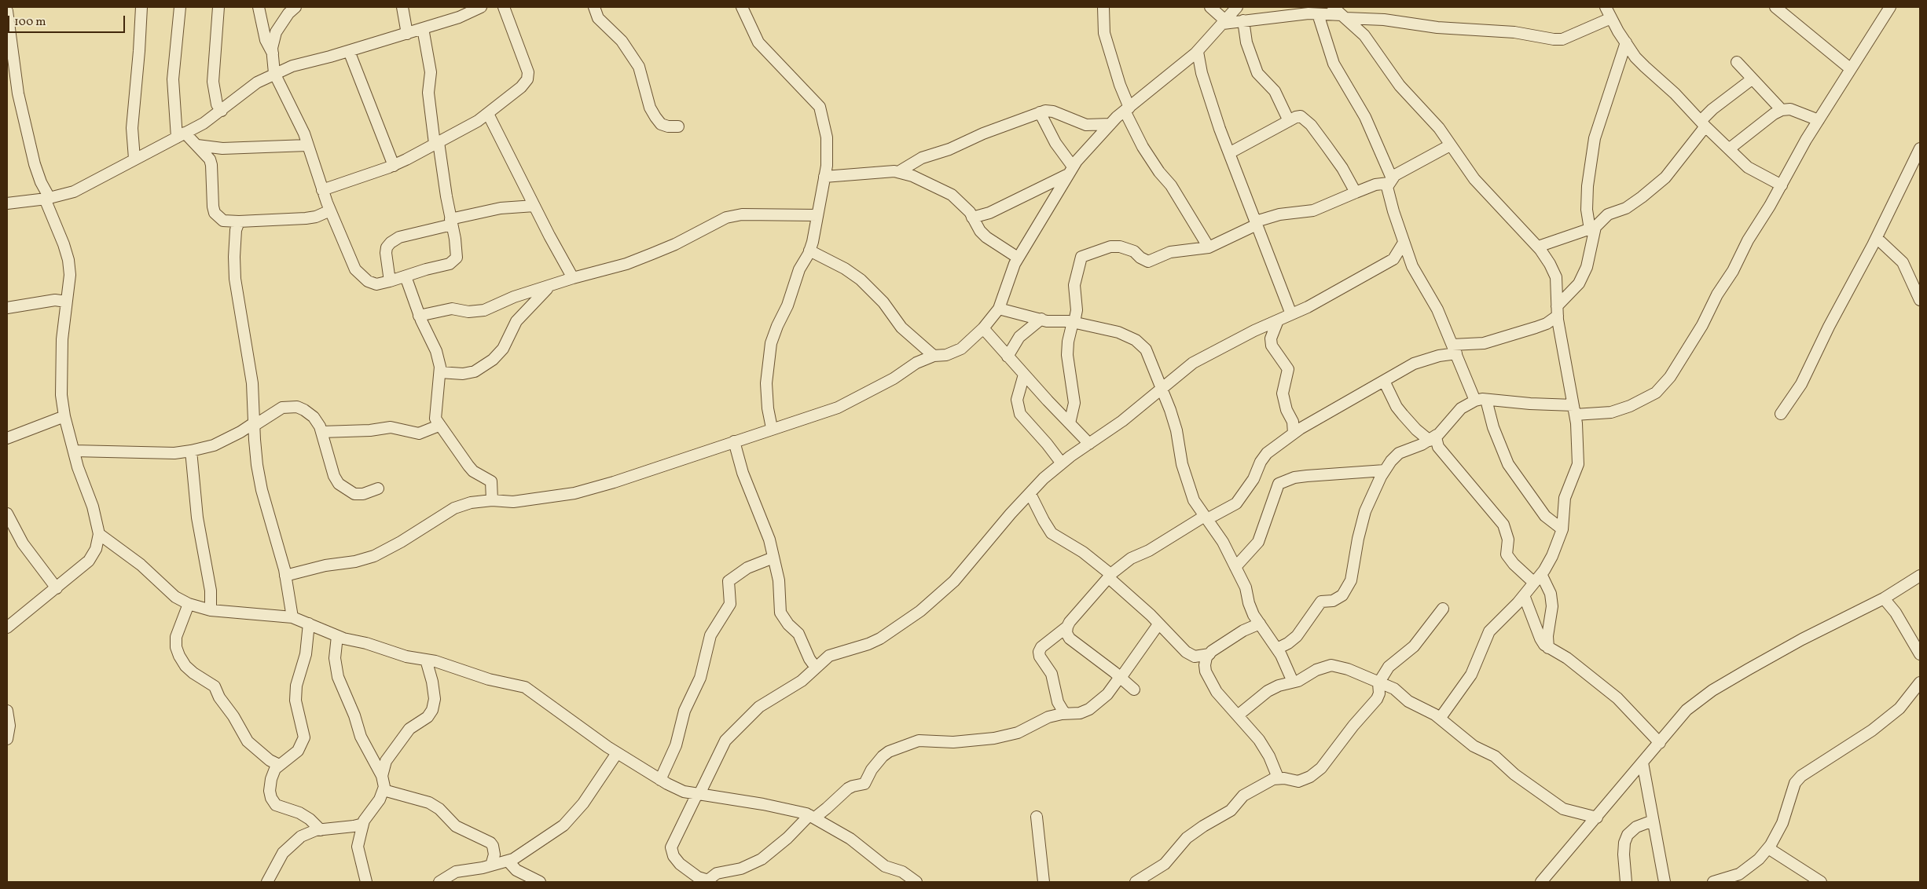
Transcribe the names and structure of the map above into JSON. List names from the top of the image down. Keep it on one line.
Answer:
{"scale_bar":"100 m"}
